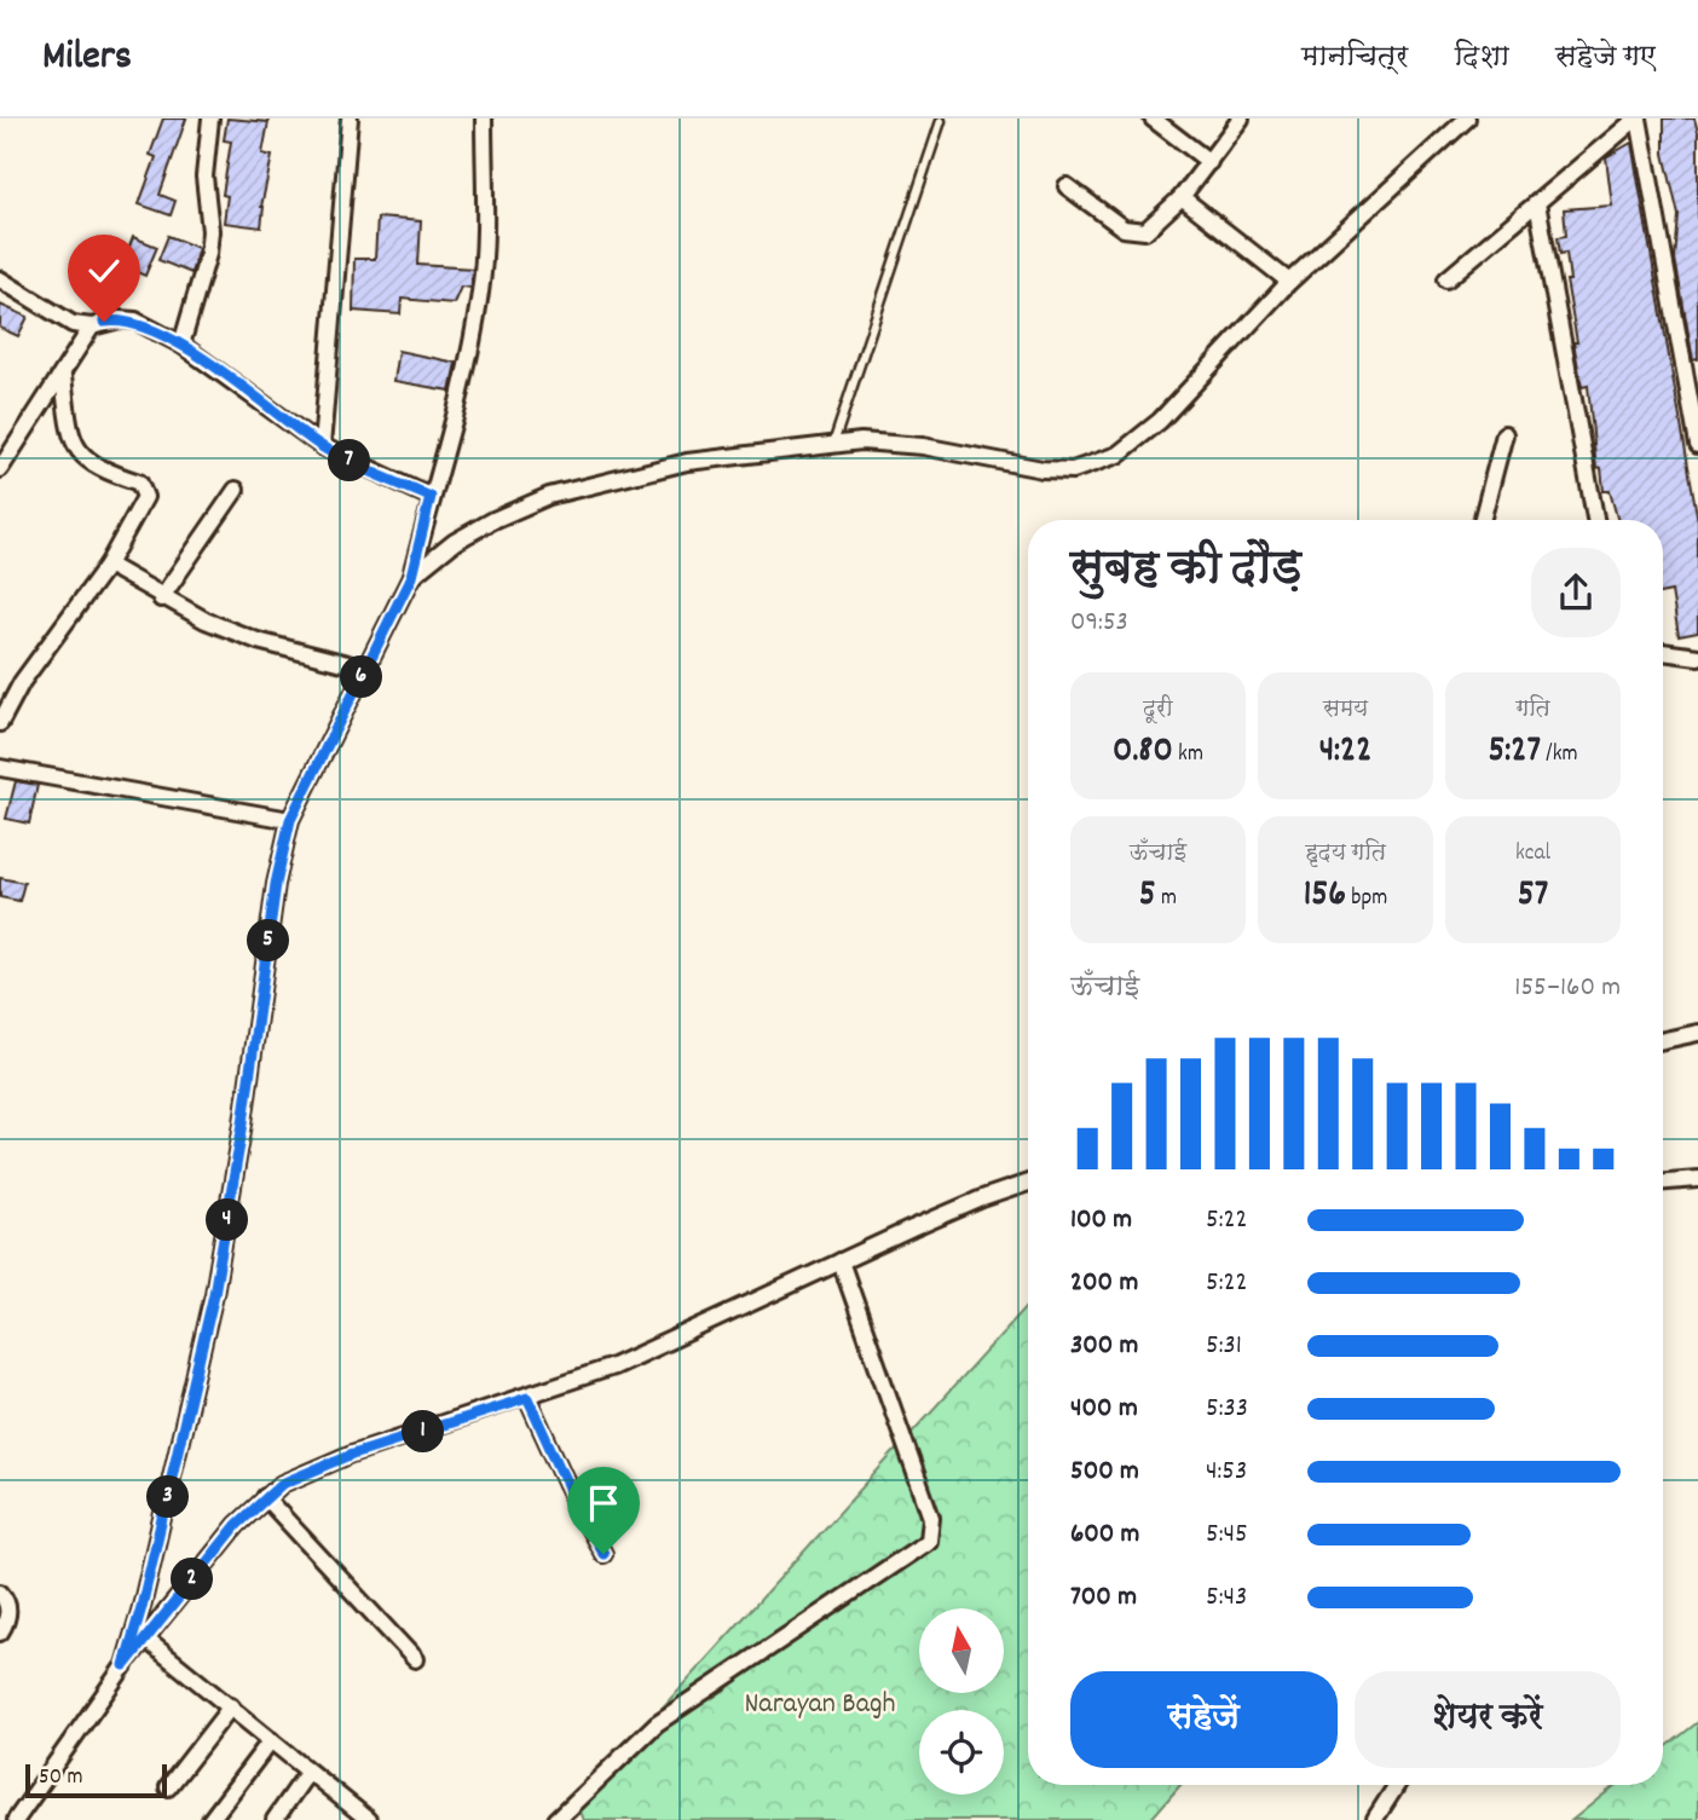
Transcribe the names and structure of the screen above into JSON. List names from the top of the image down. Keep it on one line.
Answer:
{"parks":["Narayan Bagh"],"scale_bar":"50 m","north":"top","page":{"header":"Milers","nav":["मानचित्र","दिशा","सहेजे गए"],"pins":["7","6","5","4","1","3","2"],"heading":["सुबह की दौड़","09:53"],"stats":[["दूरी","0.80 km"],["समय","4:22"],["गति","5:27 /km"],["ऊँचाई","5 m"],["हृदय गति","156 bpm"],["kcal","57"]],"chart":["ऊँचाई","155–160 m"],"list":[{"name":"100 m","note":"5:22"},{"name":"200 m","note":"5:22"},{"name":"300 m","note":"5:31"},{"name":"400 m","note":"5:33"},{"name":"500 m","note":"4:53"},{"name":"600 m","note":"5:45"},{"name":"700 m","note":"5:43"}],"buttons":["सहेजें","शेयर करें"],"scale":"50 m"}}
